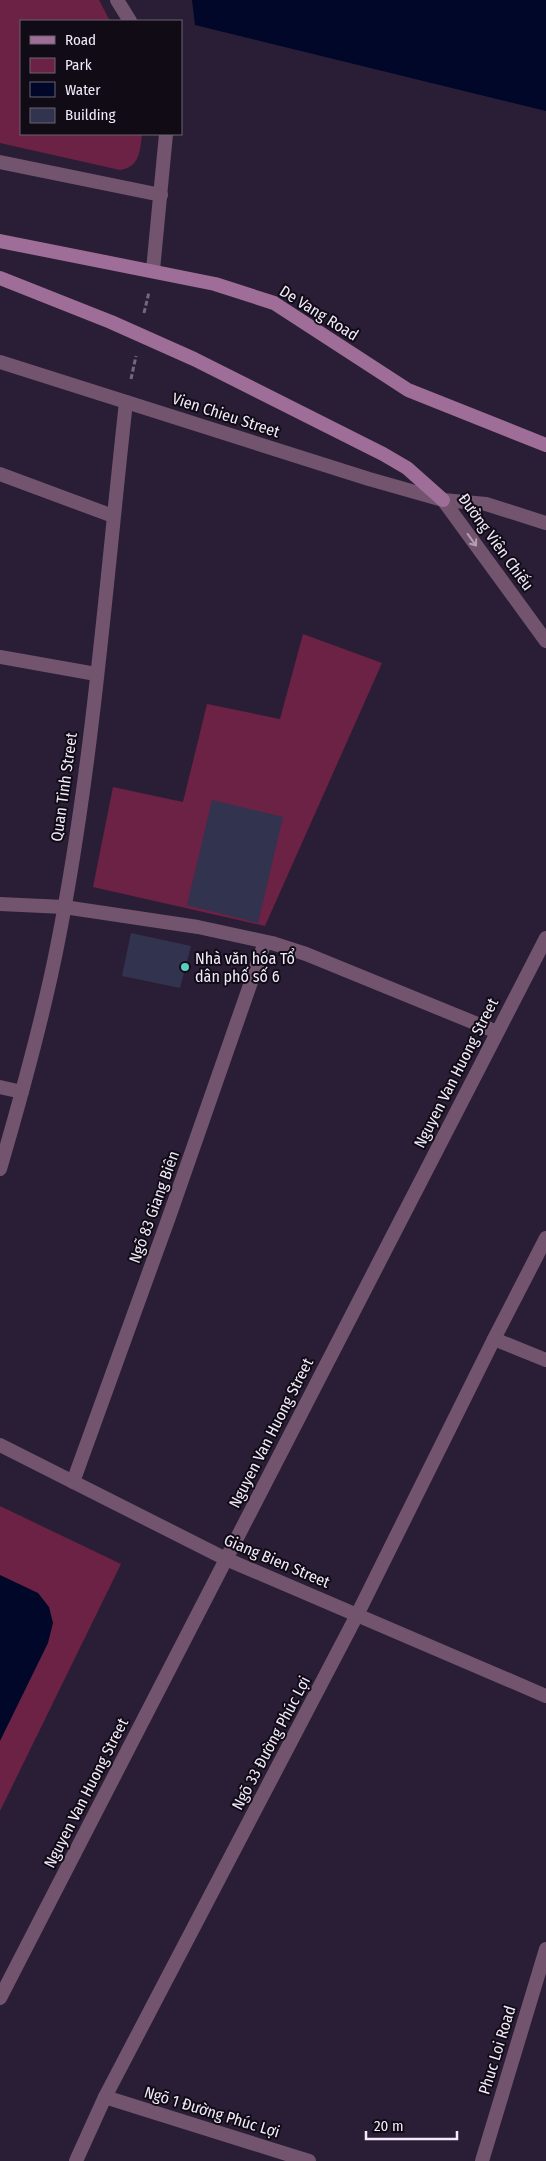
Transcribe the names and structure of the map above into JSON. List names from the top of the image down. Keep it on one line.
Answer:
{"streets":{"main road":["De Vang Road"],"street":["Vien Chieu Street","Đường Viên Chiếu","Quan Tinh Street","Nguyen Van Huong Street","Ngõ 83 Giang Biên","Giang Bien Street","Ngõ 33 Đường Phúc Lợi","Phuc Loi Road","Ngõ 1 Đường Phúc Lợi"]},"crossings":[["Vien Chieu Street","Đường Viên Chiếu"],["Vien Chieu Street","Quan Tinh Street"],["Nguyen Van Huong Street","Giang Bien Street"],["Ngõ 83 Giang Biên","Giang Bien Street"],["Giang Bien Street","Ngõ 33 Đường Phúc Lợi"],["Ngõ 33 Đường Phúc Lợi","Ngõ 1 Đường Phúc Lợi"]],"one_way":["Đường Viên Chiếu"],"places":["Nhà văn hóa Tổ dân phố số 6"],"legend":["Road","Park","Water","Building"],"scale_bar":"20 m"}
